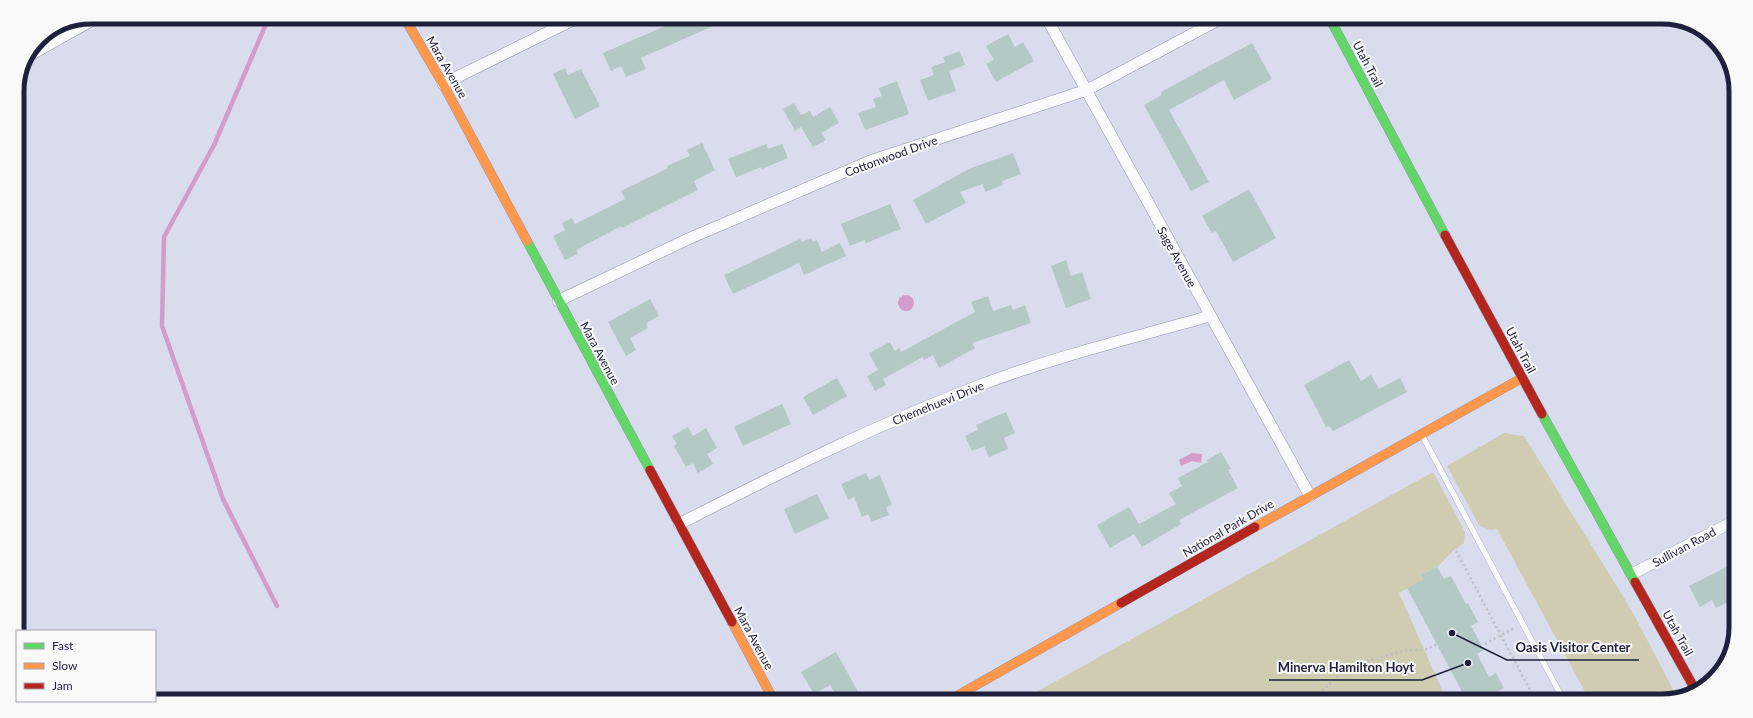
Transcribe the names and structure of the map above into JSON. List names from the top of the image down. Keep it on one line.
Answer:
{"streets":{"street":["Utah Trail","Mara Avenue","Cottonwood Drive","Sage Avenue","Chemehuevi Drive","National Park Drive","Sullivan Road"]},"crossings":[["Utah Trail","National Park Drive"],["Utah Trail","Sullivan Road"],["Mara Avenue","Cottonwood Drive"],["Mara Avenue","Chemehuevi Drive"],["Cottonwood Drive","Sage Avenue"],["Sage Avenue","Chemehuevi Drive"],["Sage Avenue","National Park Drive"]],"places":["Oasis Visitor Center","Minerva Hamilton Hoyt"],"legend":["Fast","Slow","Jam"]}
